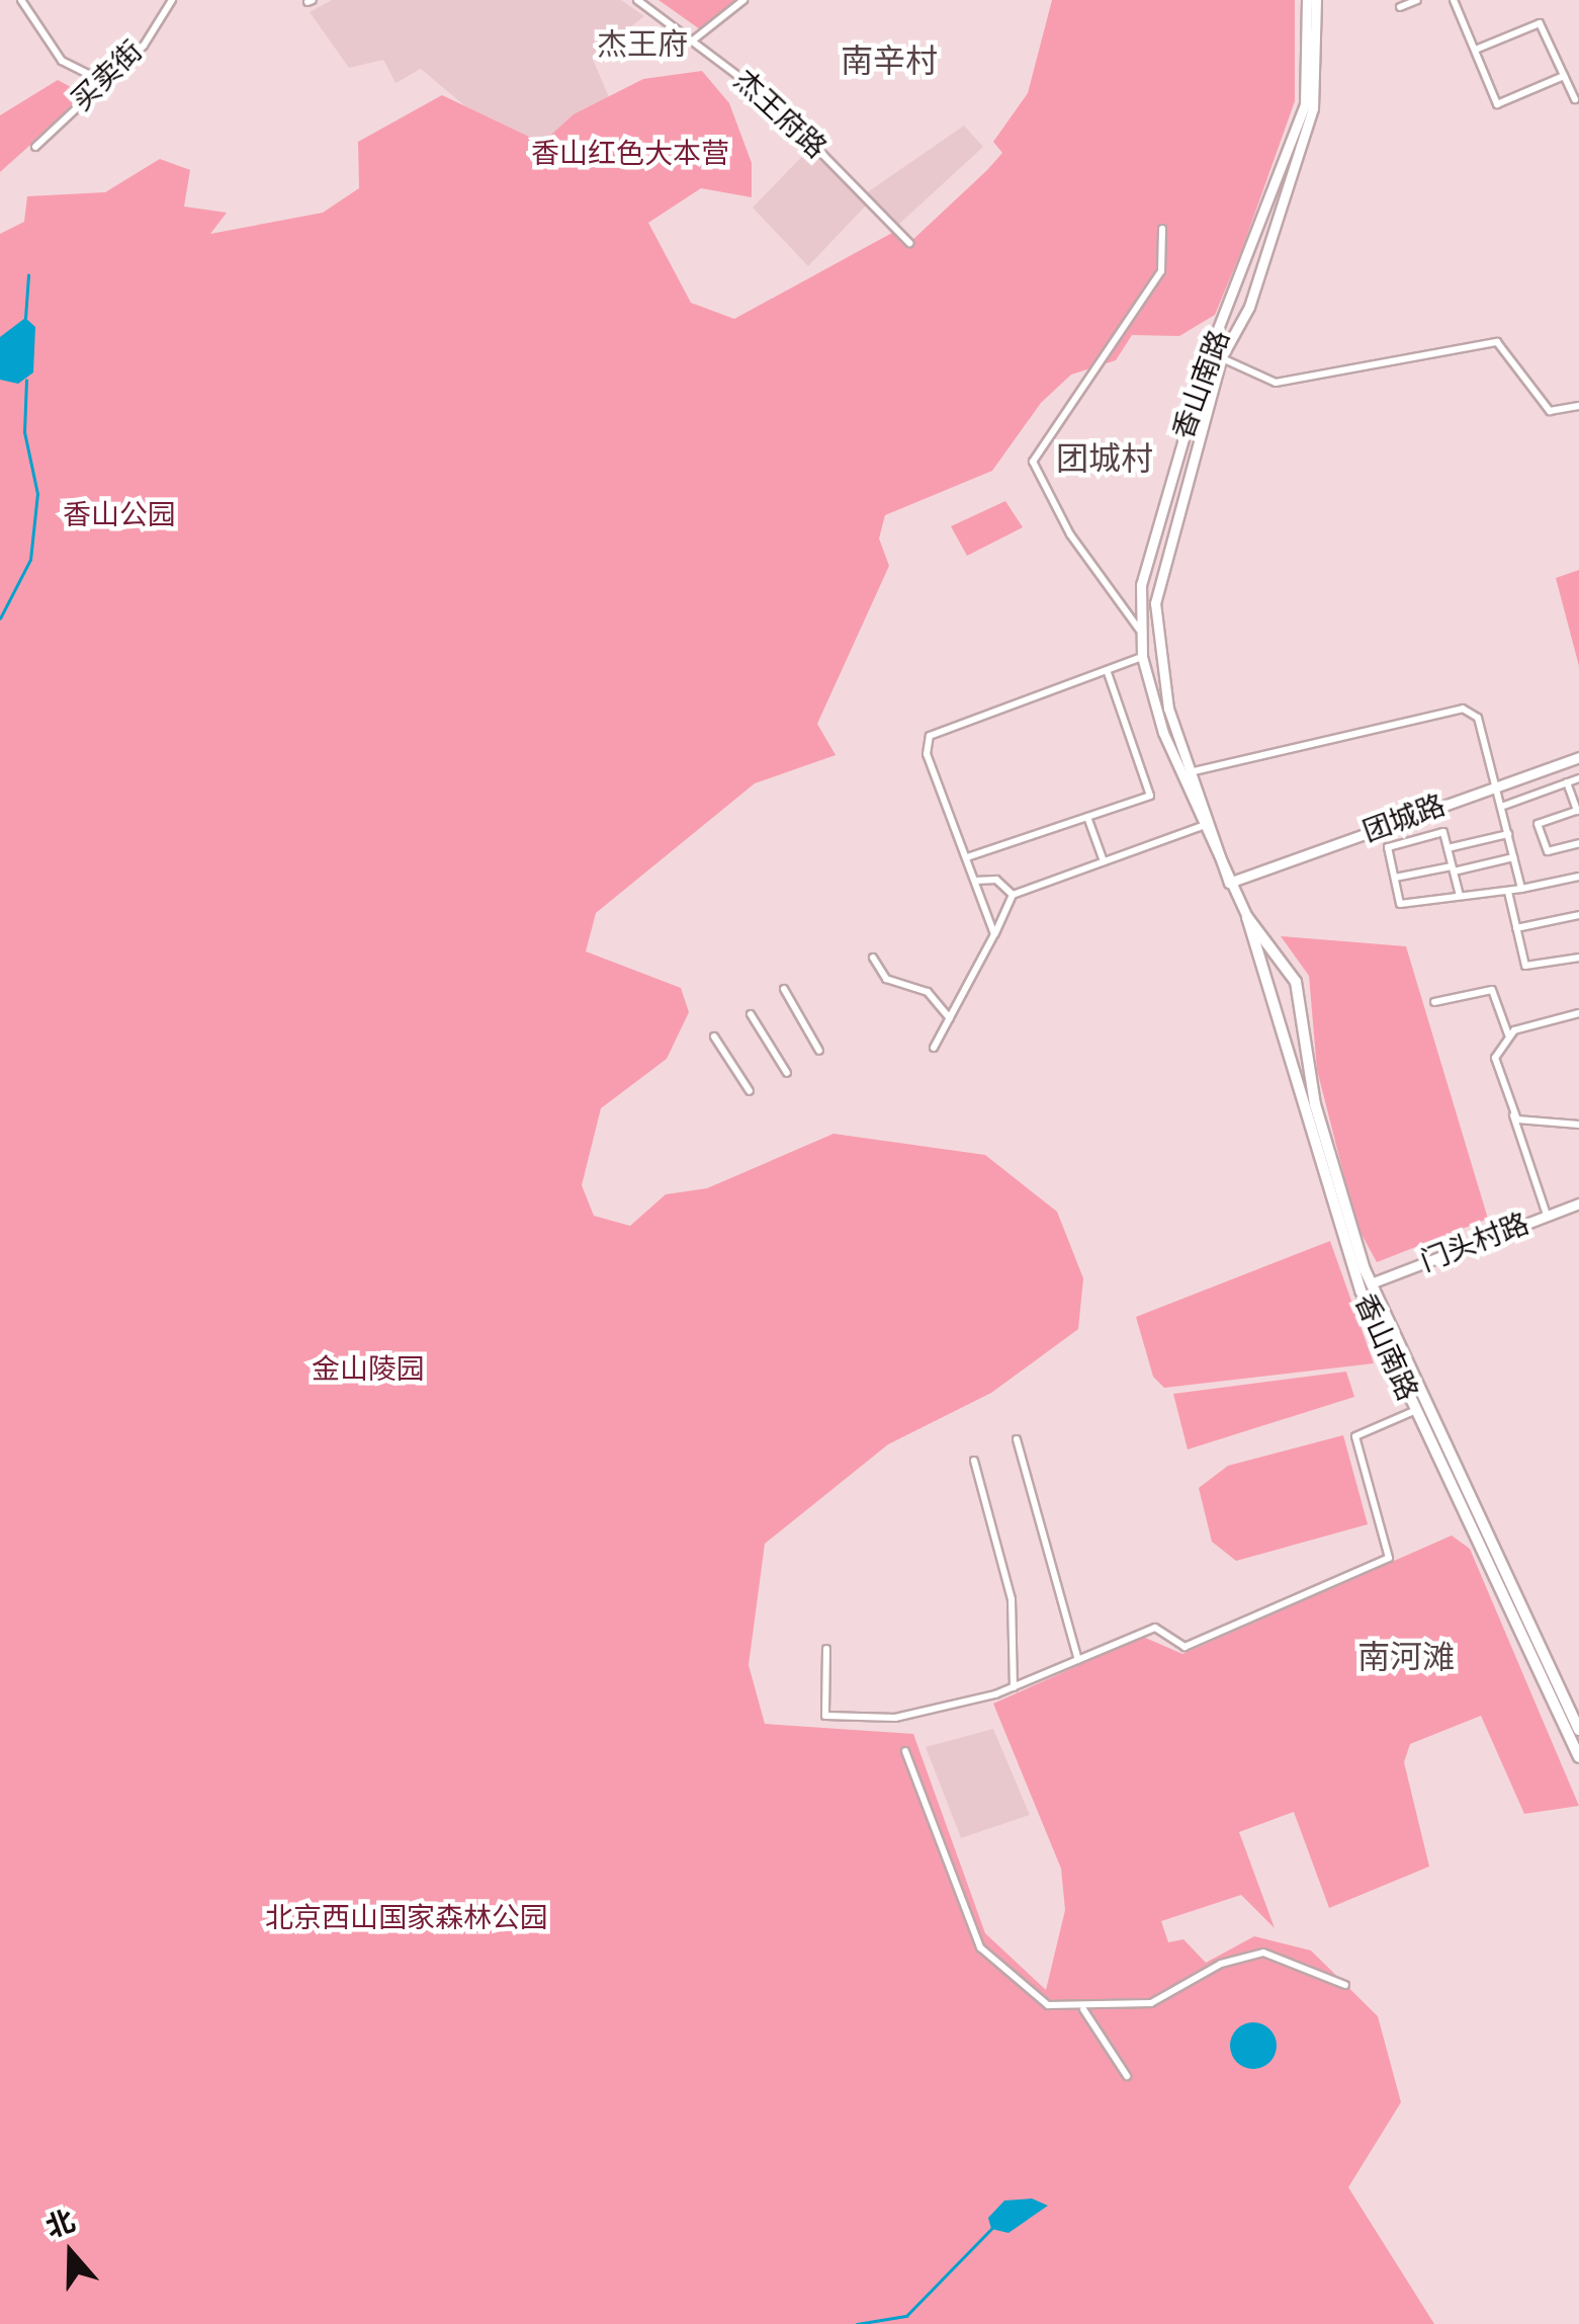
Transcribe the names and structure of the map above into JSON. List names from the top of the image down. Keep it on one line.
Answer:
{"streets":{"main road":["香山南路"],"street":["买卖街","杰王府路","团城路","门头村路"]},"crossings":[["香山南路","团城路"],["香山南路","门头村路"]],"districts":["杰王府","南辛村","团城村","南河滩"],"parks":["香山红色大本营","香山公园","金山陵园","北京西山国家森林公园"],"north":"top"}
